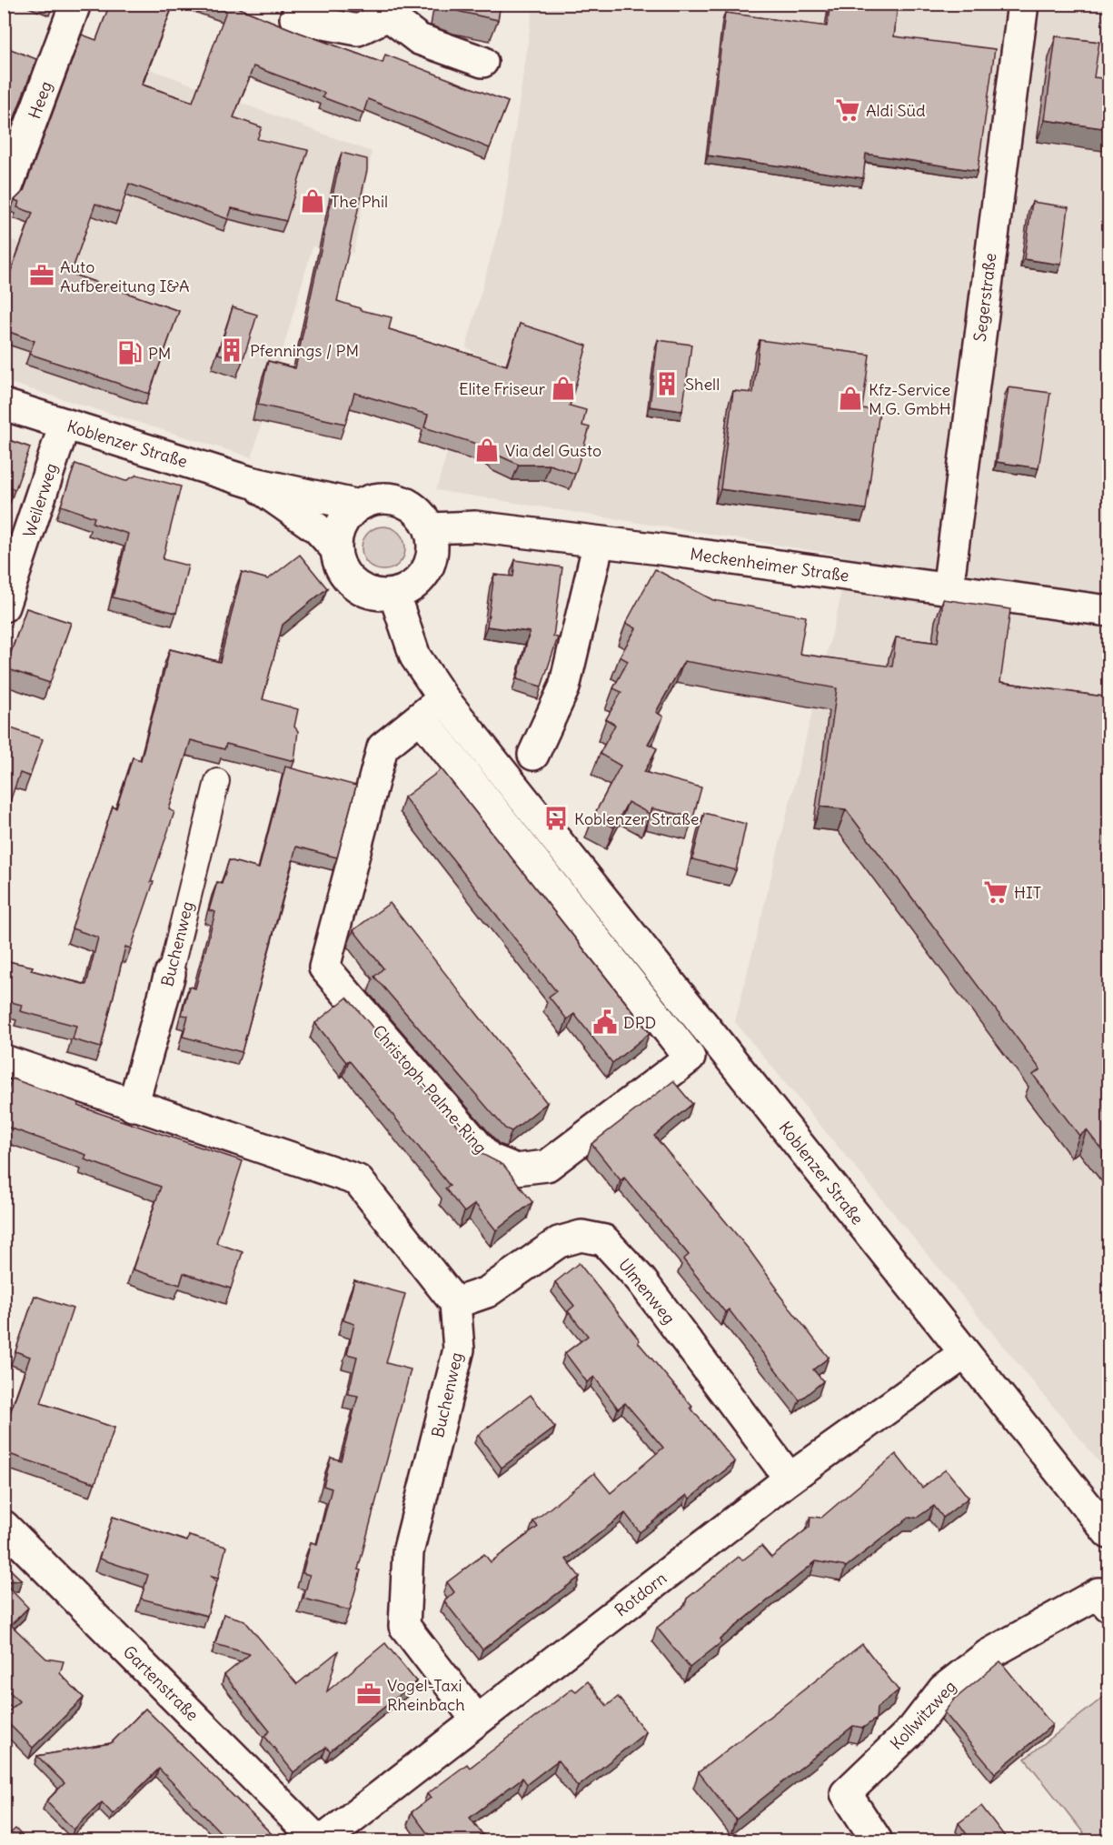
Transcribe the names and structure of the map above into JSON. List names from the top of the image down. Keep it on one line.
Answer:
{"streets":{"street":["Heeg","Segerstraße","Koblenzer Straße","Weilerweg","Meckenheimer Straße","Buchenweg","Christoph-Palme-Ring","Ulmenweg","Rotdorn","Gartenstraße","Kollwitzweg"]},"crossings":[["Segerstraße","Meckenheimer Straße"],["Koblenzer Straße","Weilerweg"],["Koblenzer Straße","Meckenheimer Straße"],["Koblenzer Straße","Christoph-Palme-Ring"],["Koblenzer Straße","Rotdorn"],["Buchenweg","Ulmenweg"],["Buchenweg","Rotdorn"],["Ulmenweg","Rotdorn"]],"places":{"supermarket":["Aldi Süd","HIT"],"shop":["The Phil","Elite Friseur","Kfz-Service M.G. GmbH","Via del Gusto"],"office":["Auto Aufbereitung I&A","Vogel-Taxi Rheinbach"],"building":["Pfennings / PM","Shell"],"fuel station":["PM"],"bus stop":["Koblenzer Straße"],"public building":["DPD"]}}
